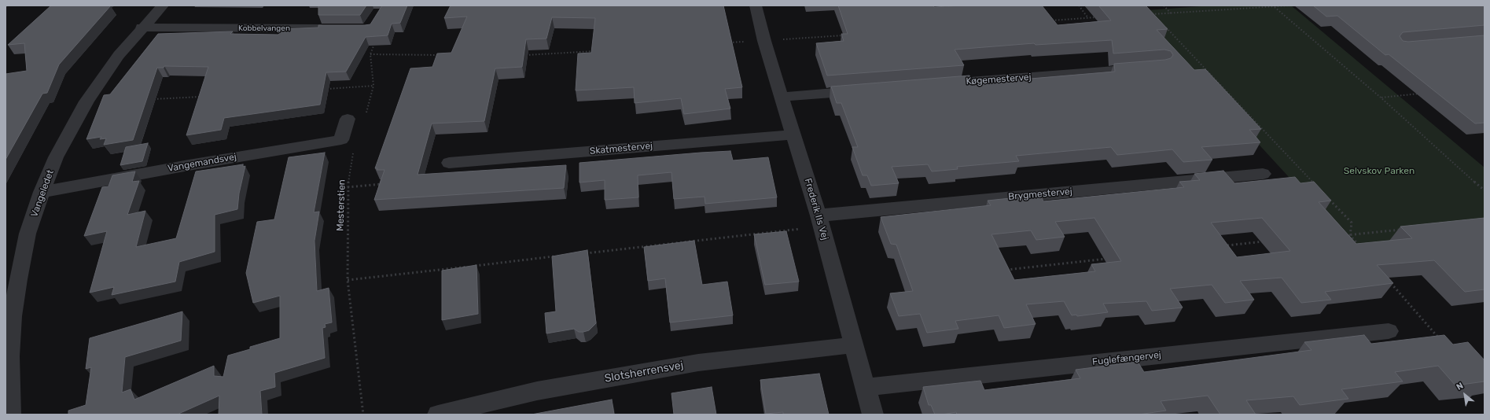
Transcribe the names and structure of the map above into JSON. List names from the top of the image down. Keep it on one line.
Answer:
{"streets":{"street":["Kobbelvangen","Køgemestervej","Skatmestervej","Vangemandsvej","Vangeledet","Brygmestervej","Frederik IIs Vej","Fuglefængervej","Slotsherrensvej"],"path":["Mesterstien"]},"crossings":[["Kobbelvangen","Vangeledet"],["Skatmestervej","Frederik IIs Vej"],["Vangemandsvej","Vangeledet"],["Brygmestervej","Frederik IIs Vej"],["Frederik IIs Vej","Fuglefængervej"],["Frederik IIs Vej","Slotsherrensvej"]],"parks":["Selvskov Parken"],"north":"top left"}
